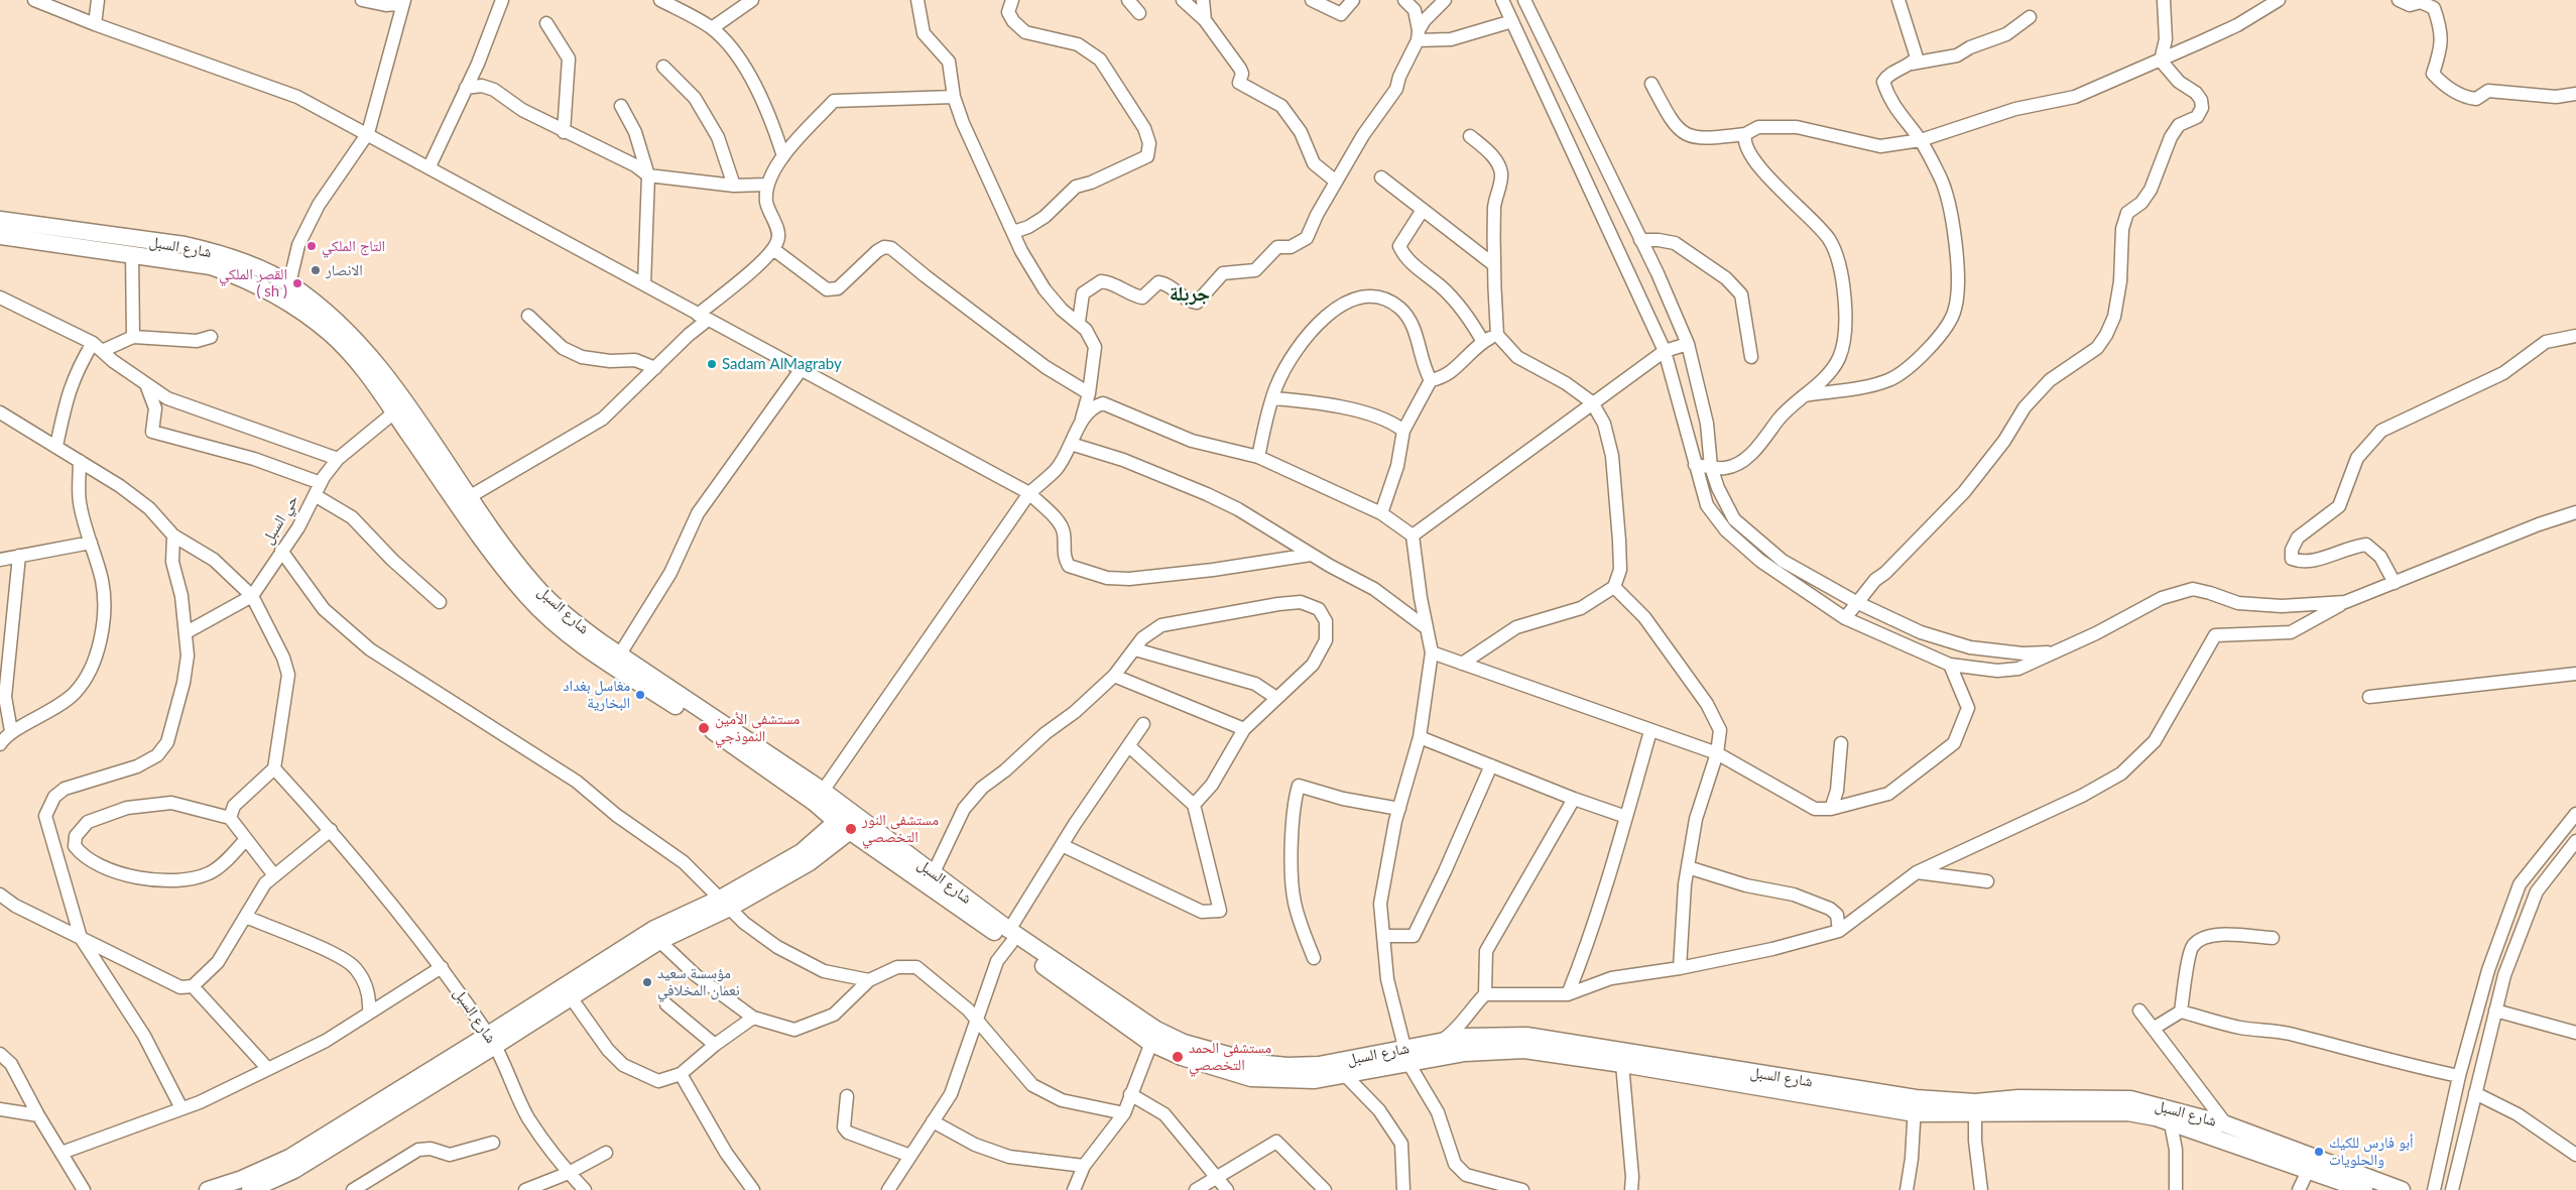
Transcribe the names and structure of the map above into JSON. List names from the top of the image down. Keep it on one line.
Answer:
{"streets":{"main road":["شارع السبل"],"street":["حي السبل"]},"crossings":[["شارع السبل","حي السبل"]],"districts":["جربلة"],"places":["التاج الملكي","الانصار","القصر الملكي ( sh )","Sadam AlMagraby","مغاسل بغداد البخارية","مستشفى الأمين النموذجي","مستشفى النور التخصصي","مؤسسة سعيد نعمان المخلافي","مستشفى الحمد التخصصي","أبو فارس للكيك والحلويات"]}
